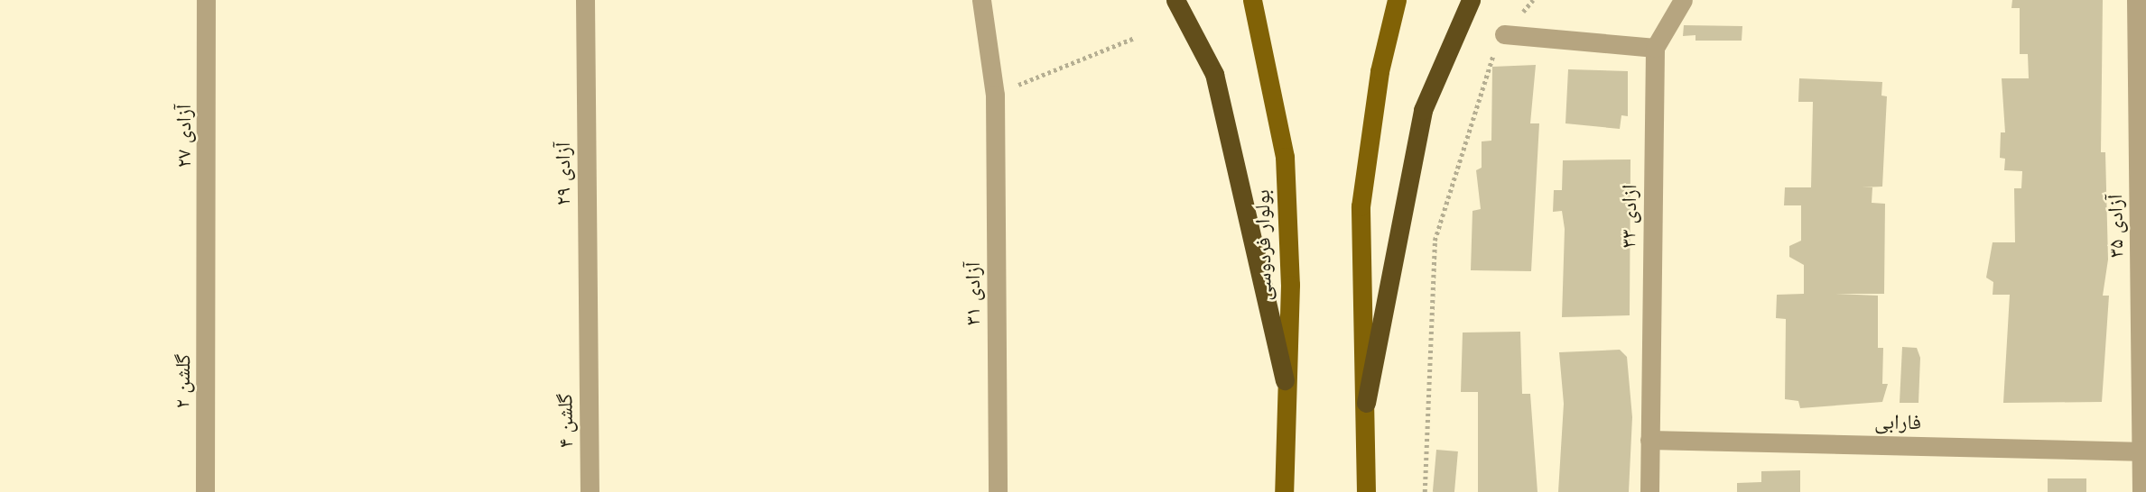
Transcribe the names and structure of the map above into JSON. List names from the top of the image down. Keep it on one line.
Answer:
{"streets":{"main road":["بولوار فردوسی"],"street":["۲۷ آزادی","آزادی ۲۹","ازادی ۳۳","۳۵ آزادی","آزادی ۳۱","گلشن ۲","گلشن ۴","فارابی"]},"crossings":[["۲۷ آزادی","گلشن ۲"],["آزادی ۲۹","گلشن ۴"],["ازادی ۳۳","فارابی"],["۳۵ آزادی","فارابی"]]}
